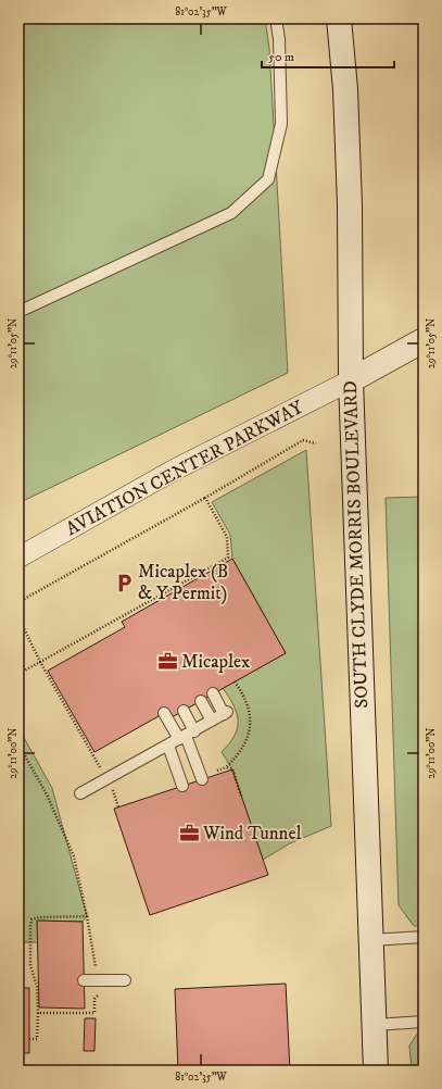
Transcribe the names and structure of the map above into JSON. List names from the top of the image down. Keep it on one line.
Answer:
{"streets":{"main road":["SOUTH CLYDE MORRIS BOULEVARD"],"street":["AVIATION CENTER PARKWAY"]},"crossings":[["AVIATION CENTER PARKWAY","SOUTH CLYDE MORRIS BOULEVARD"]],"places":{"parking":["Micaplex (B & Y Permit)"],"office":["Micaplex","Wind Tunnel"]},"scale_bar":"50 m","coordinates":["81°02'35\"W","29°11'05\"N","29°11'00\"N"]}
